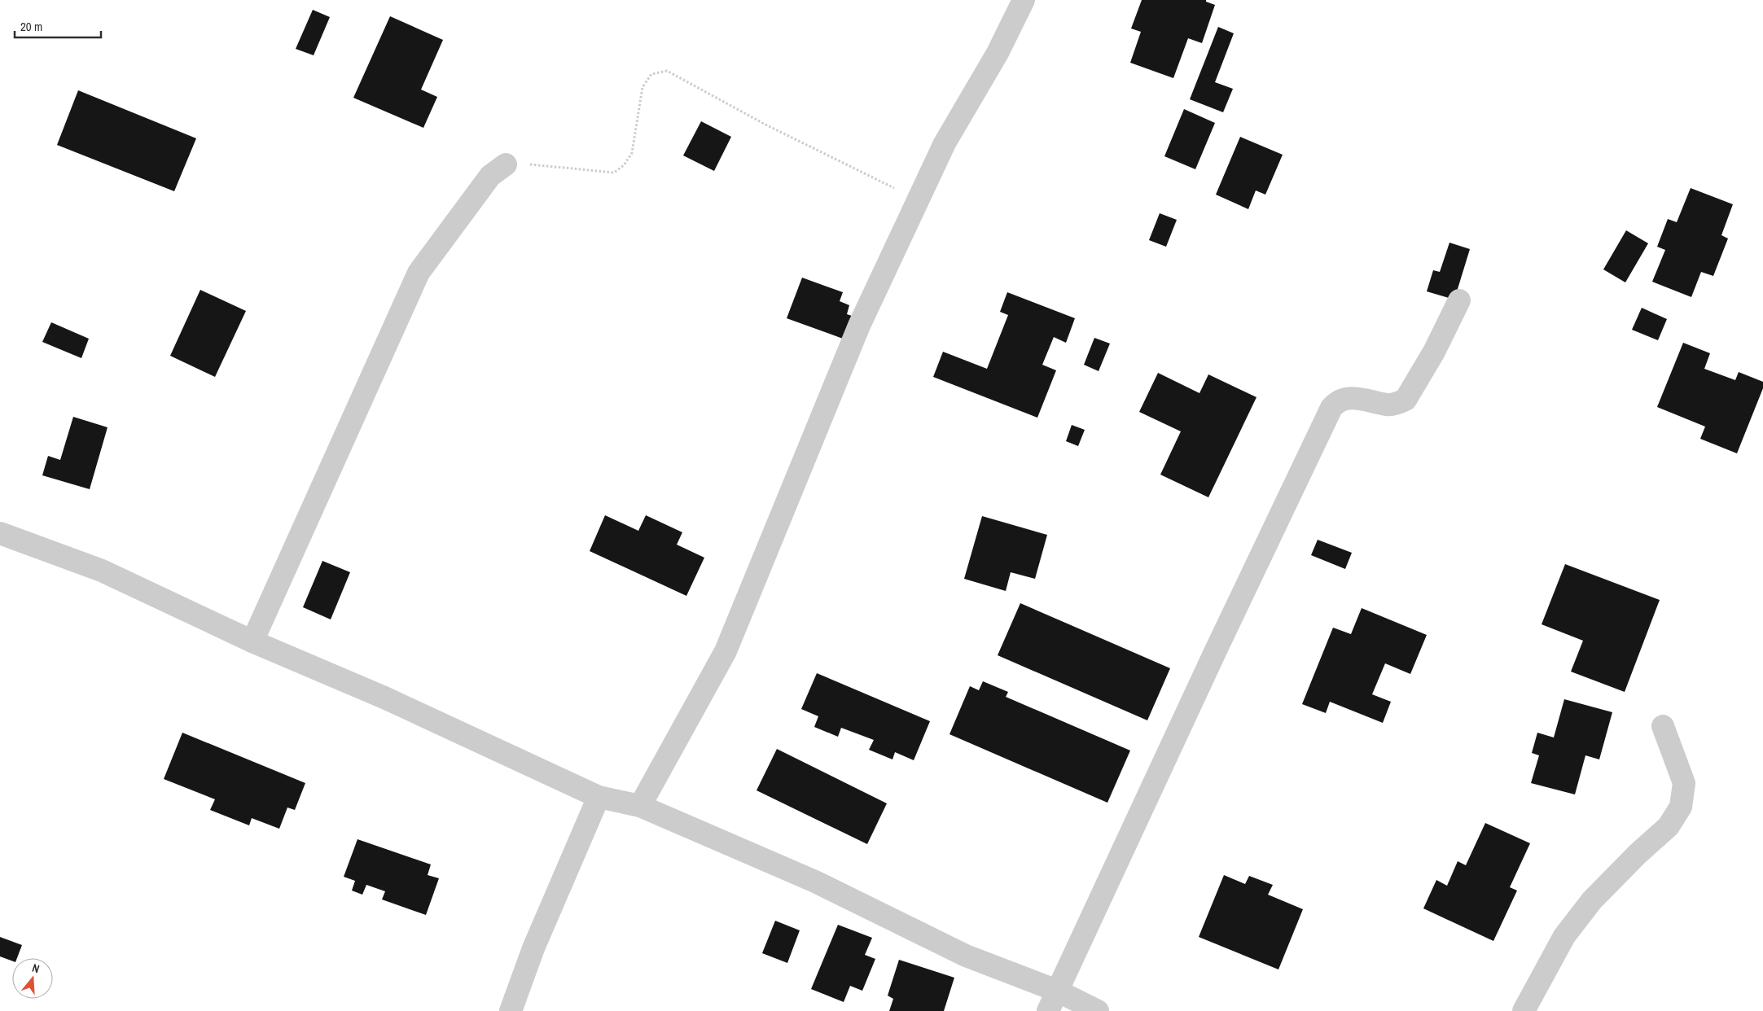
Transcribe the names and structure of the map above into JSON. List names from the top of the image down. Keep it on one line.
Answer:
{"scale_bar":"20 m","north":"top"}
